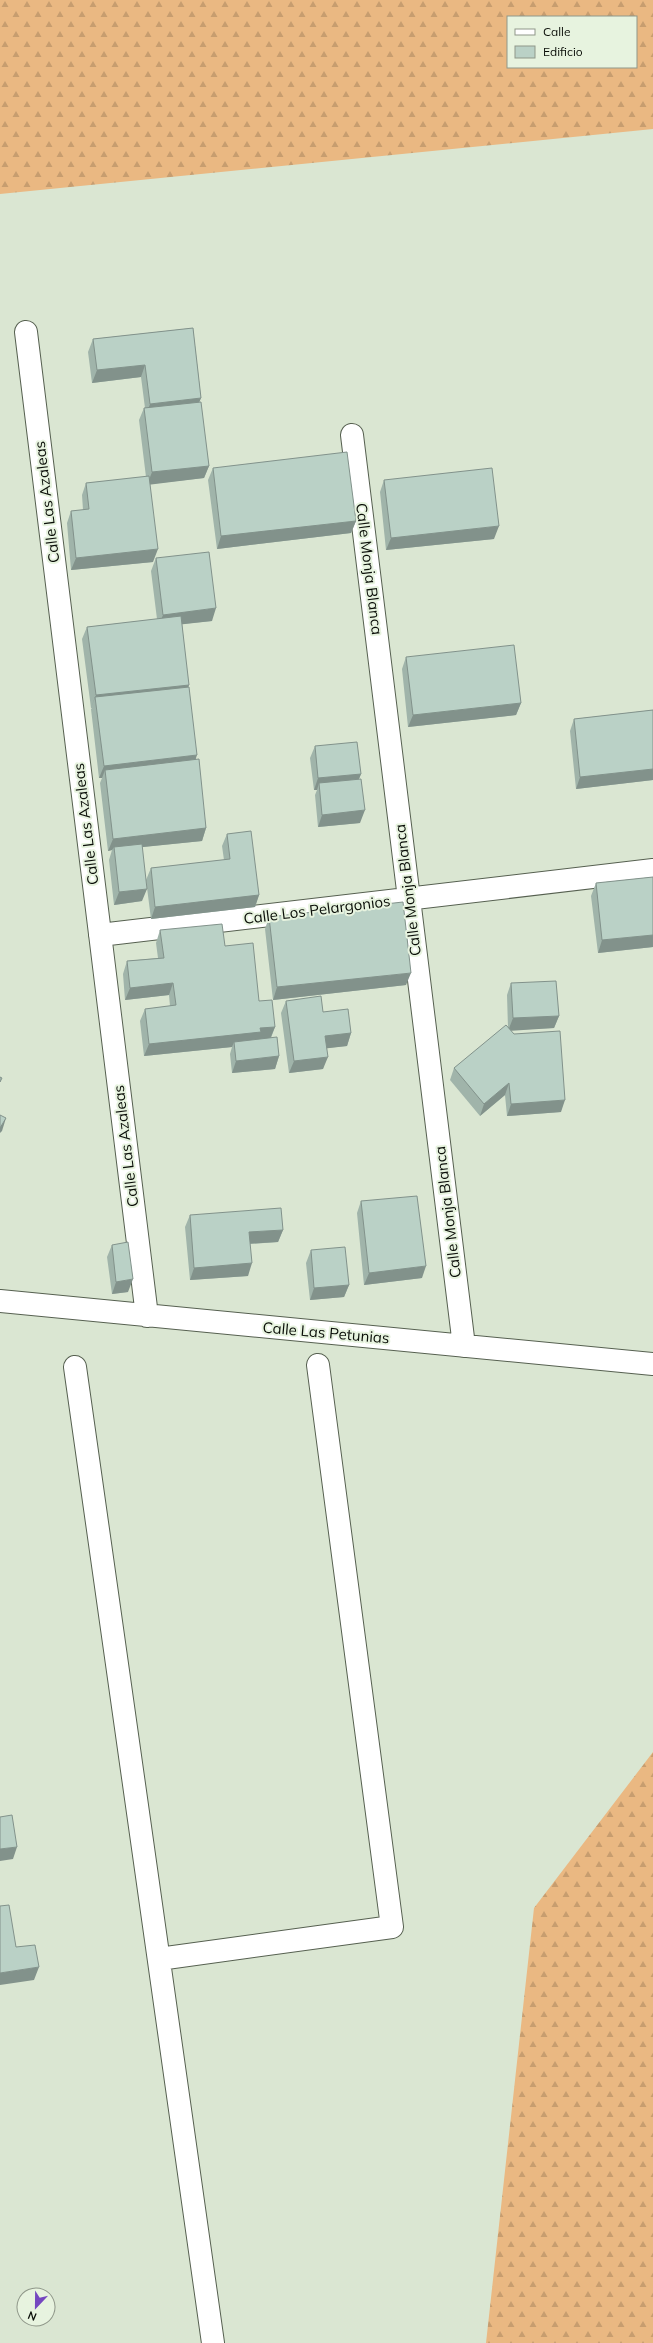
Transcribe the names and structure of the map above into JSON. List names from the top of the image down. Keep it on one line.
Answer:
{"streets":{"street":["Calle Las Azaleas","Calle Monja Blanca","Calle Los Pelargonios","Calle Las Petunias"]},"crossings":[["Calle Las Azaleas","Calle Los Pelargonios"],["Calle Las Azaleas","Calle Las Petunias"],["Calle Monja Blanca","Calle Los Pelargonios"],["Calle Monja Blanca","Calle Las Petunias"]],"legend":["Calle","Edificio"],"north":"bottom"}
